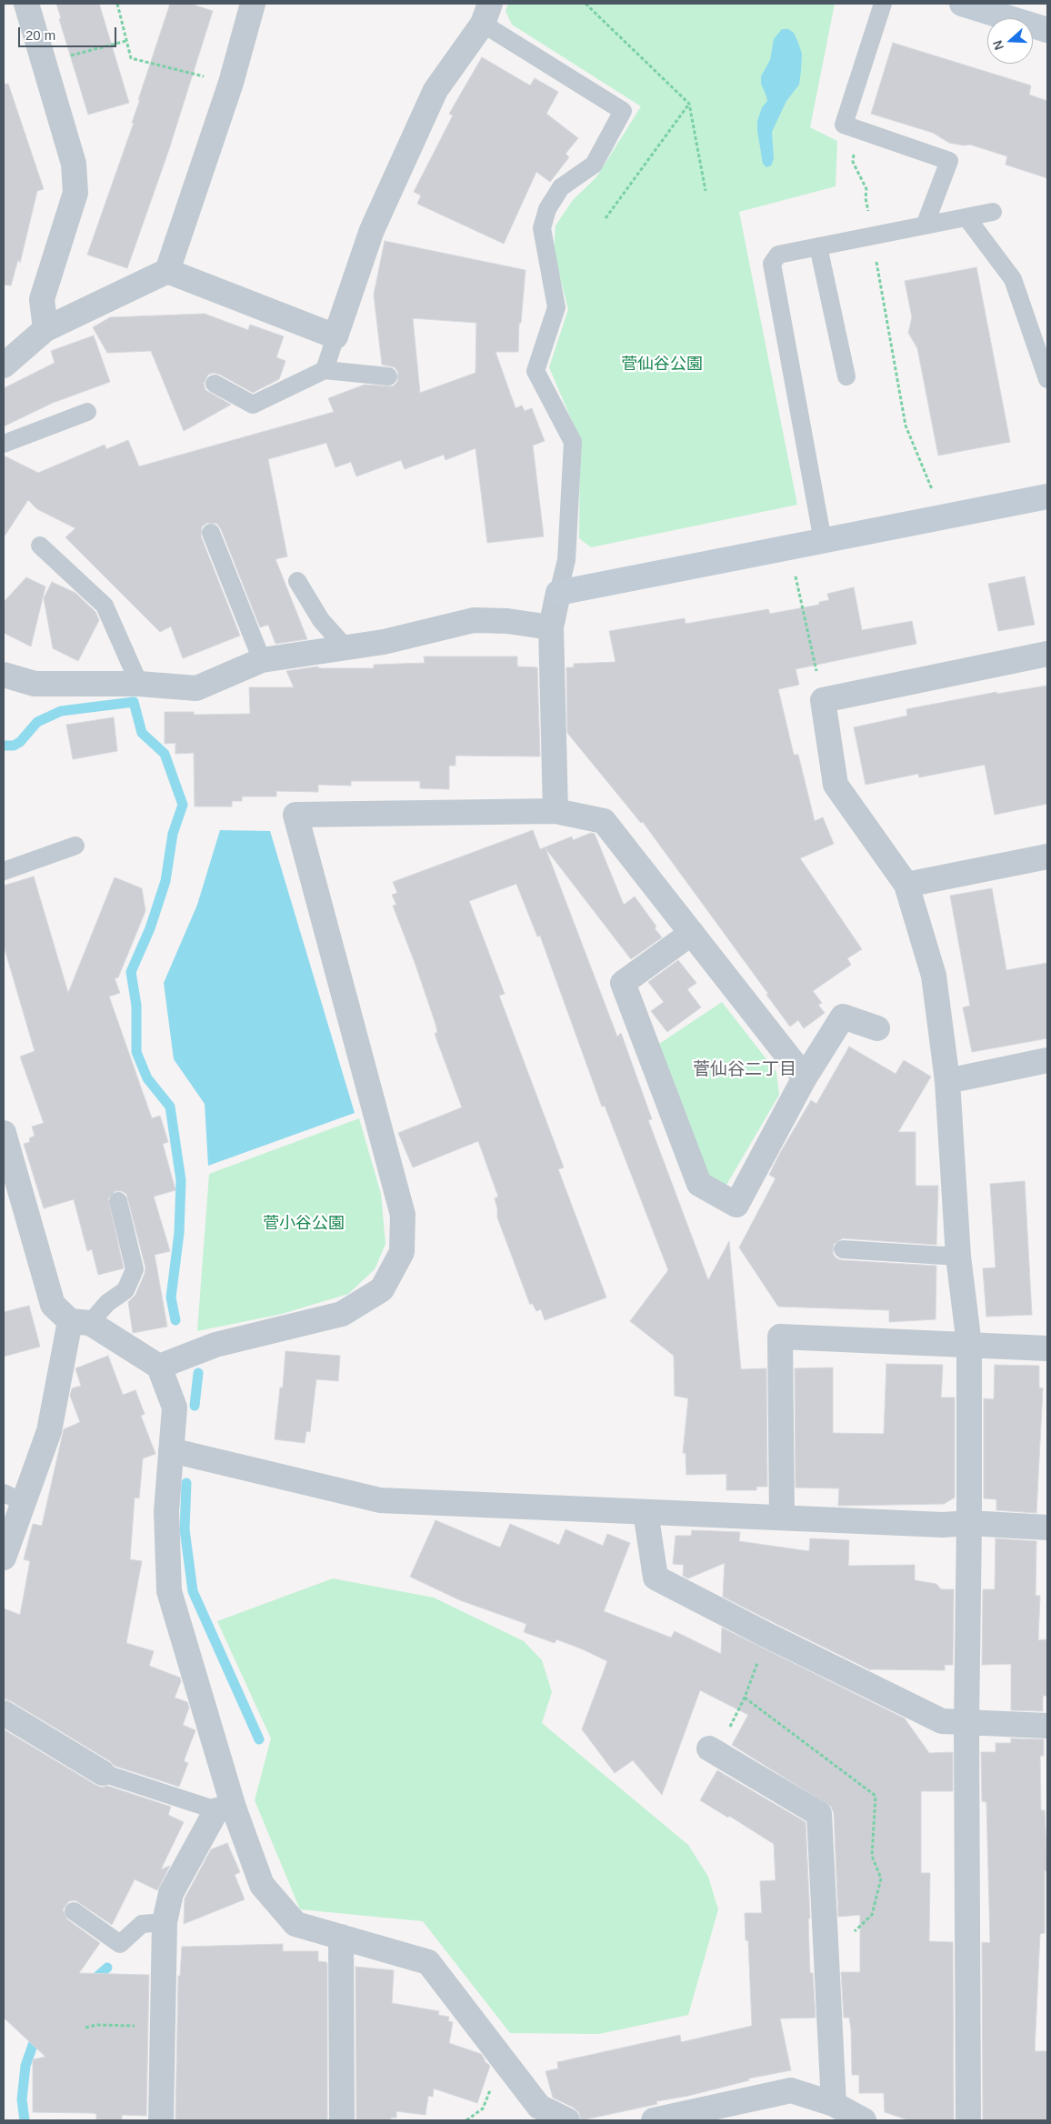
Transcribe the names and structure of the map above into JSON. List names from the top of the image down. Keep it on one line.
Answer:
{"districts":["菅仙谷二丁目"],"parks":["菅仙谷公園","菅小谷公園"],"scale_bar":"20 m","north":"left"}
